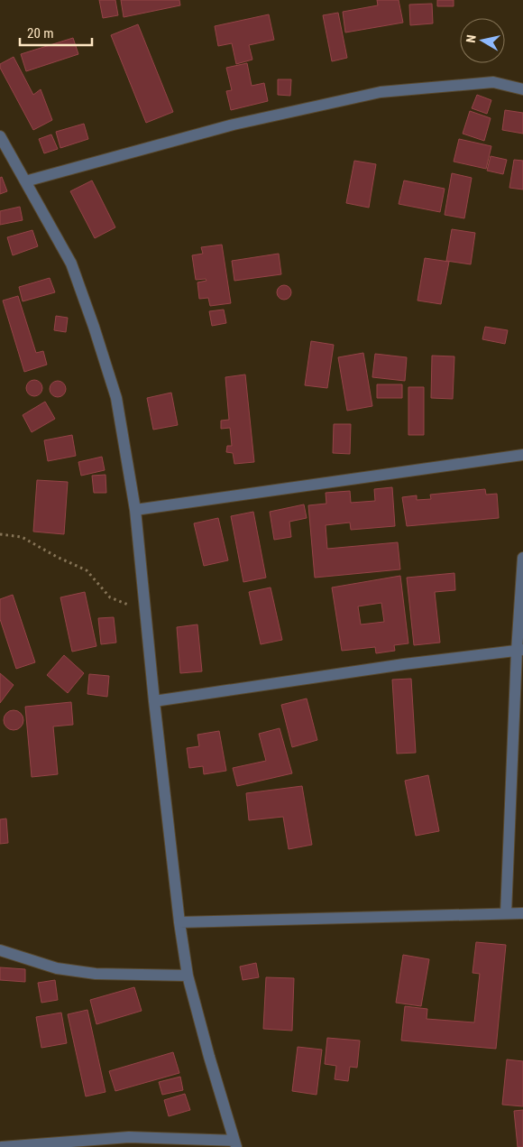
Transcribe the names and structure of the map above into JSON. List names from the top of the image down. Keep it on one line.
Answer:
{"scale_bar":"20 m","north":"left"}
